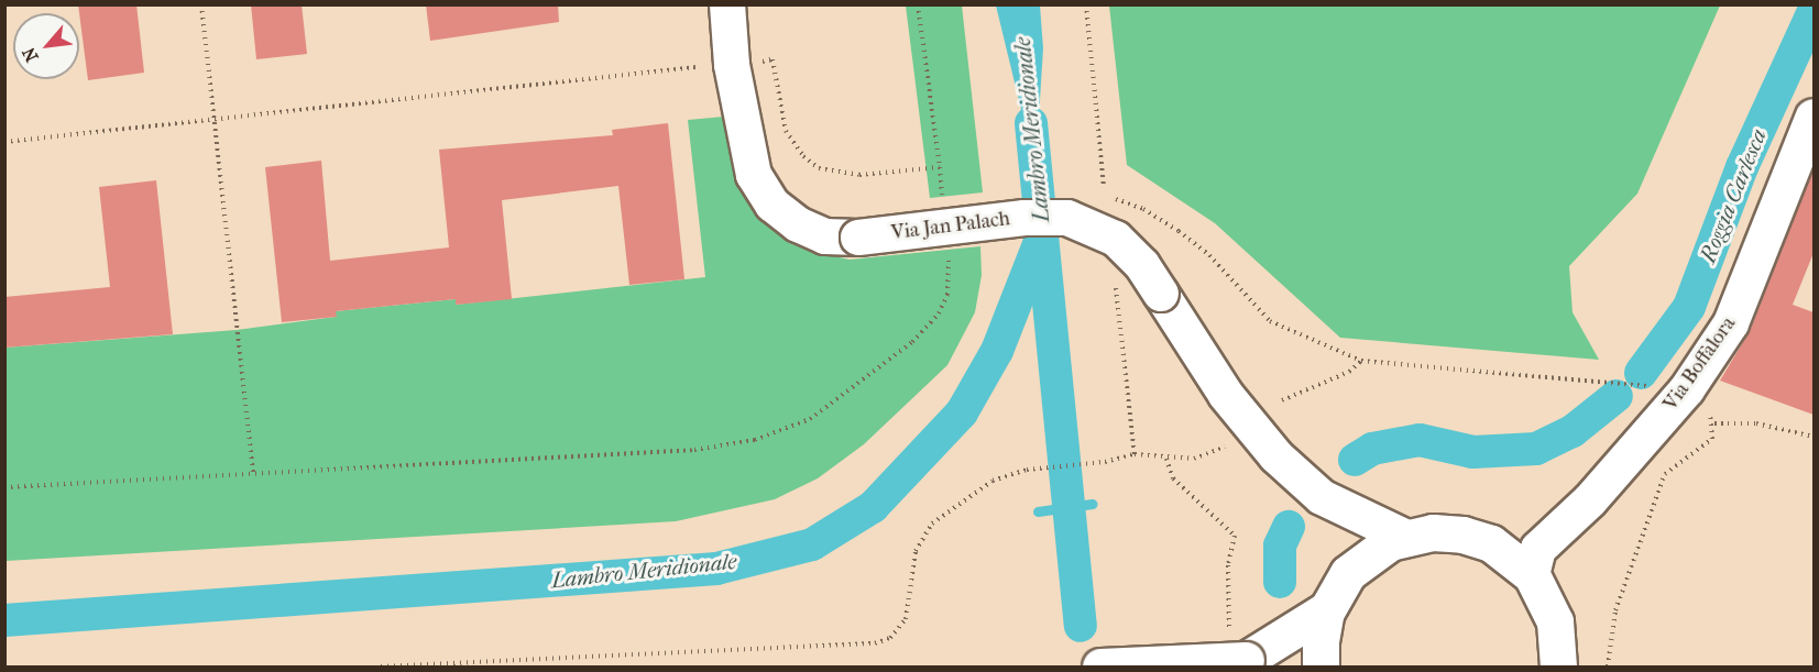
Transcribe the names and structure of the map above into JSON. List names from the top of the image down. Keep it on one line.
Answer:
{"streets":{"street":["Via Jan Palach","Via Boffalora"]},"water":["Lambro Meridionale","Roggia Carlesca"],"north":"bottom left"}
